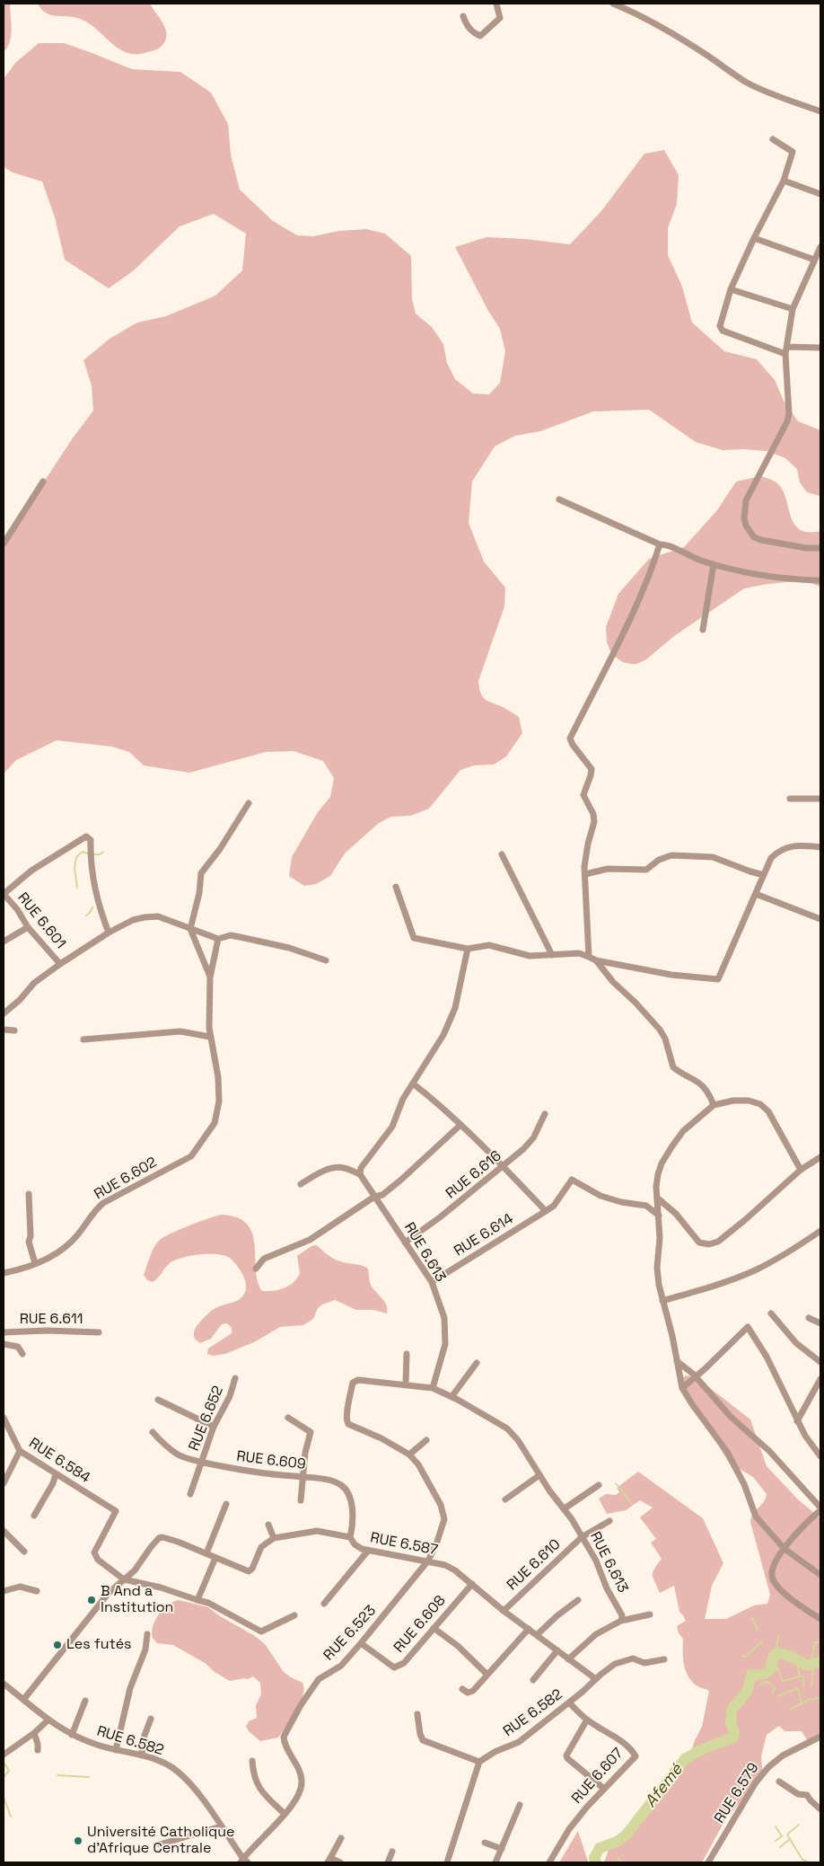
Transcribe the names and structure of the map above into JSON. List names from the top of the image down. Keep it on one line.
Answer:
{"streets":{"street":["RUE 6.601","RUE 6.616","RUE 6.602","RUE 6.614","RUE 6.613","RUE 6.611","RUE 6.652","RUE 6.584","RUE 6.609","RUE 6.587","RUE 6.610","RUE 6.608","RUE 6.523","RUE 6.582","RUE 6.607","RUE 6.579"]},"crossings":[["RUE 6.616","RUE 6.613"],["RUE 6.614","RUE 6.613"],["RUE 6.613","RUE 6.610"],["RUE 6.652","RUE 6.609"],["RUE 6.609","RUE 6.587"],["RUE 6.587","RUE 6.610"],["RUE 6.587","RUE 6.608"],["RUE 6.587","RUE 6.523"],["RUE 6.587","RUE 6.582"],["RUE 6.608","RUE 6.523"],["RUE 6.523","RUE 6.582"],["RUE 6.582","RUE 6.607"]],"water":["Afemé"],"places":["B And a Institution","Les futés","Université Catholique d'Afrique Centrale"]}
